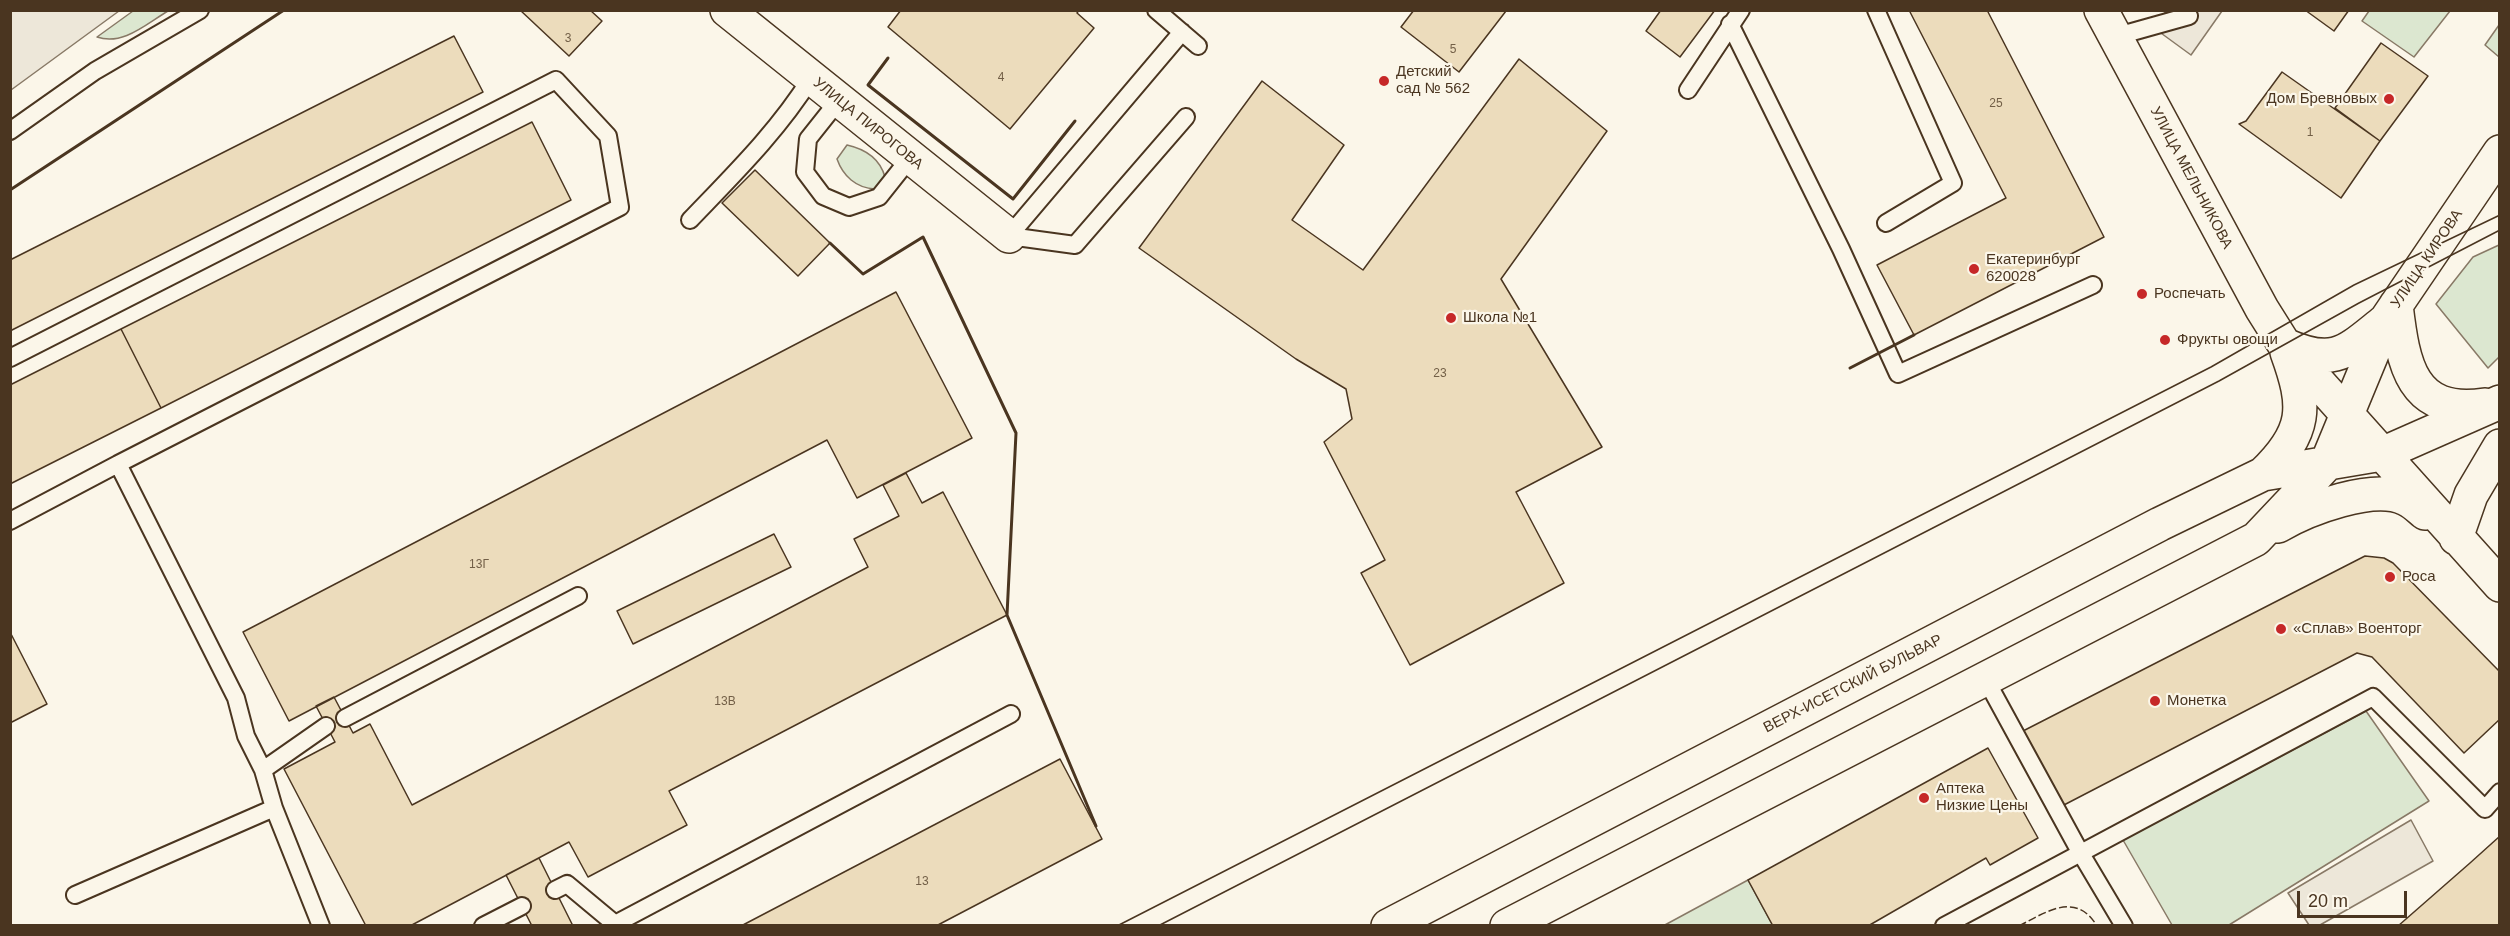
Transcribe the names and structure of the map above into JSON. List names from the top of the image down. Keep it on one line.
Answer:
{"streets":{"main road":["УЛИЦА ПИРОГОВА","УЛИЦА МЕЛЬНИКОВА","УЛИЦА КИРОВА","ВЕРХ-ИСЕТСКИЙ БУЛЬВАР"]},"places":["Детский сад № 562","Дом Бревновых","Екатеринбург 620028","Роспечать","Школа №1","Фрукты овощи","Роса","«Сплав» Военторг","Монетка","Аптека Низкие Цены"],"house_numbers":["3","5","4","25","1","23","13Г","13В","13"],"scale_bar":"20 m"}
